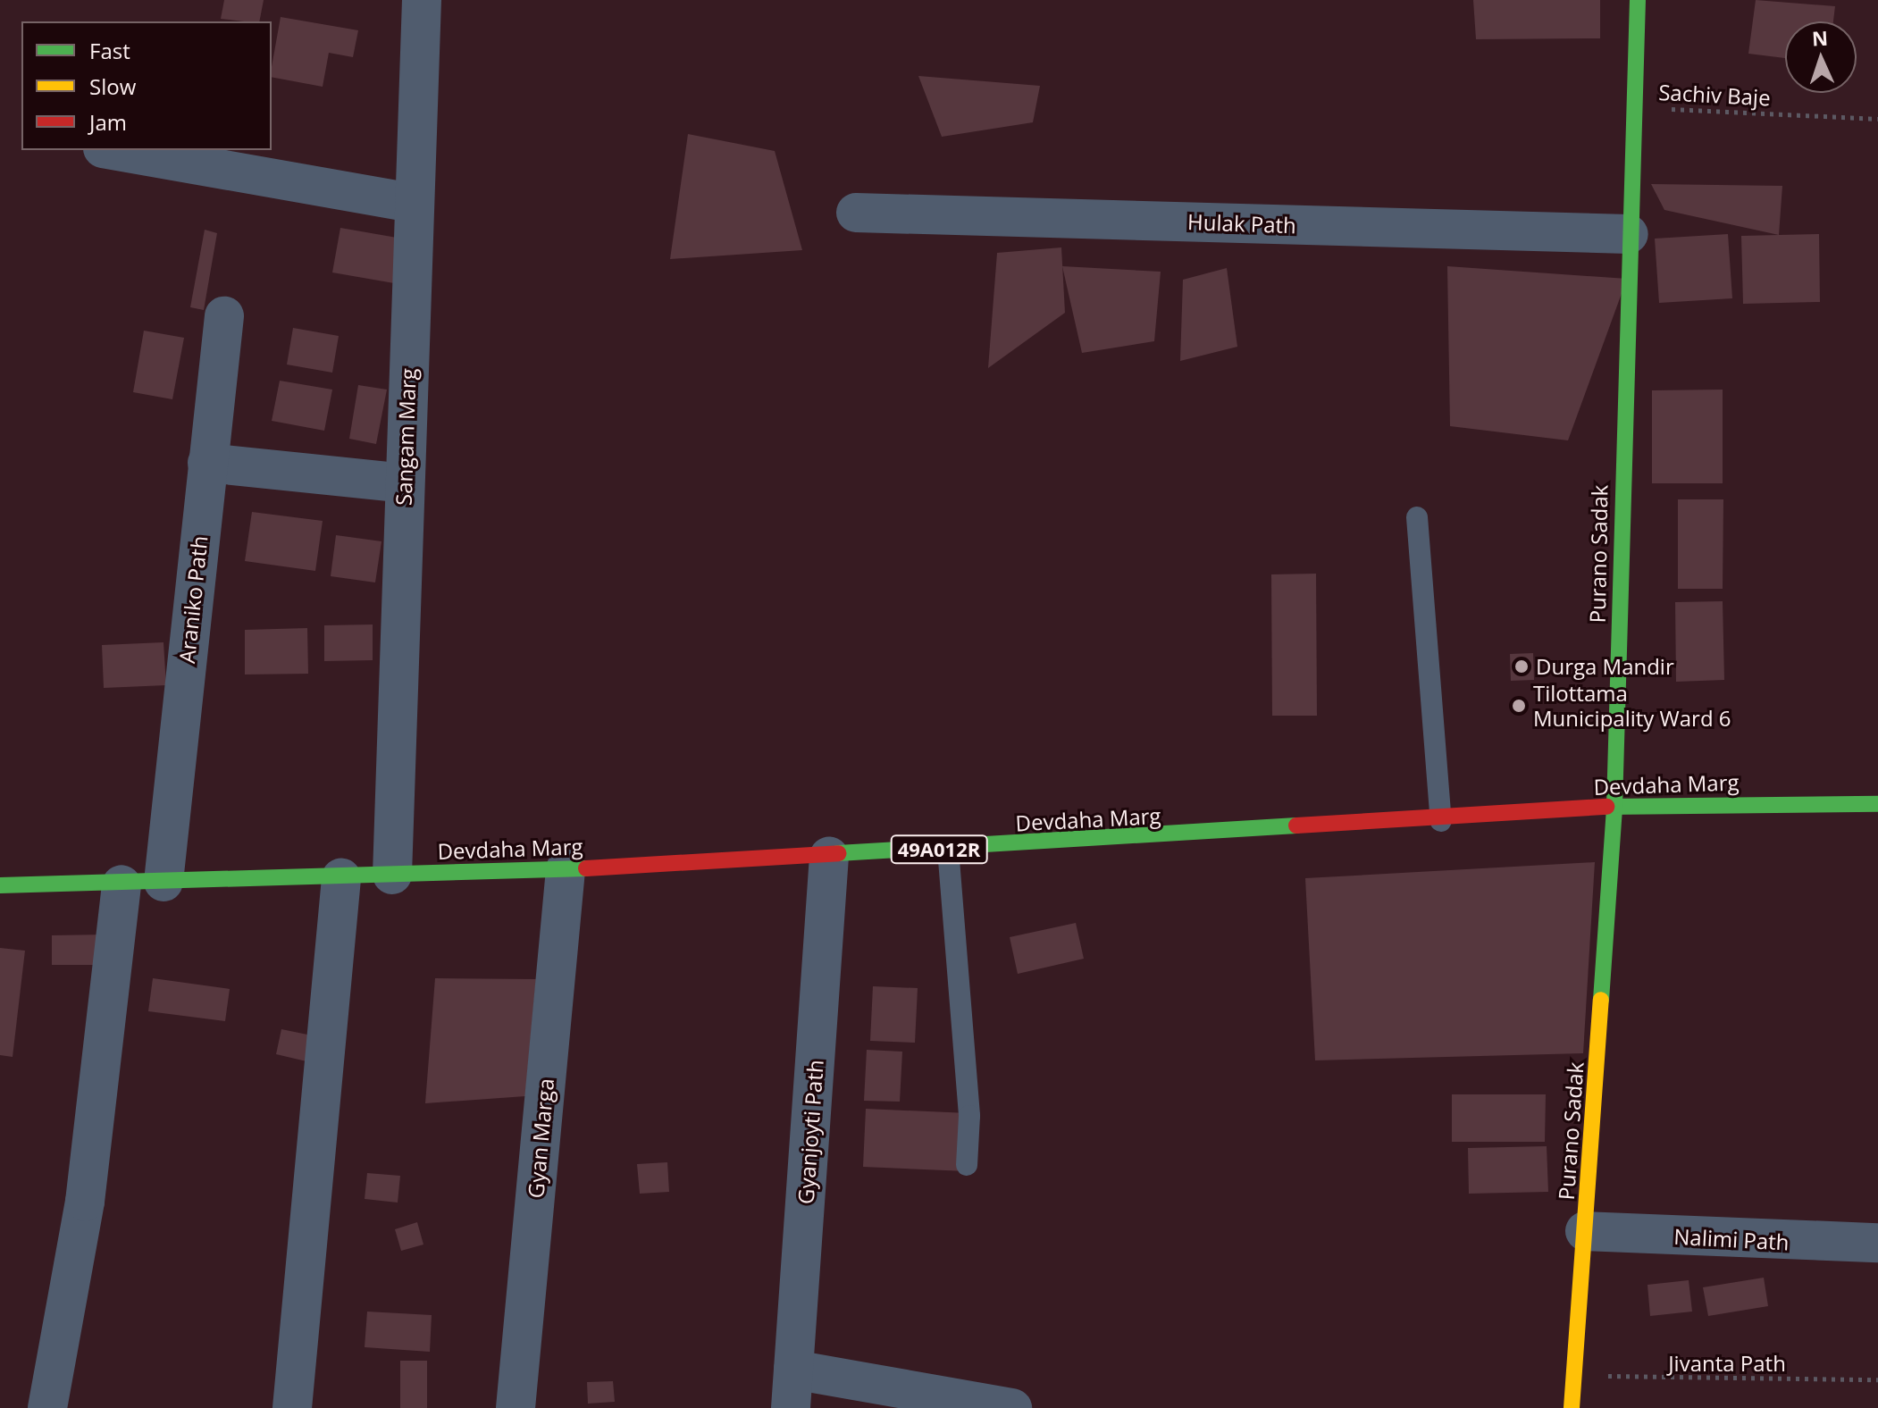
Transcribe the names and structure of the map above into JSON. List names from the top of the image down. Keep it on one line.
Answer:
{"streets":{"main road":["Purano Sadak","Devdaha Marg","49A012R"],"street":["Hulak Path","Sangam Marg","Araniko Path","Gyanjoyti Path","Gyan Marga","Nalimi Path"],"path":["Sachiv Baje","Jivanta Path"]},"crossings":[["Sachiv Baje","Purano Sadak"],["Hulak Path","Purano Sadak"],["Sangam Marg","Devdaha Marg"],["Purano Sadak","Devdaha Marg"],["Purano Sadak","Nalimi Path"],["Purano Sadak","Jivanta Path"],["Araniko Path","Devdaha Marg"],["Devdaha Marg","Gyanjoyti Path"],["Devdaha Marg","Gyan Marga"]],"places":["Durga Mandir","Tilottama Municipality Ward 6"],"legend":["Fast","Slow","Jam"],"north":"top"}
